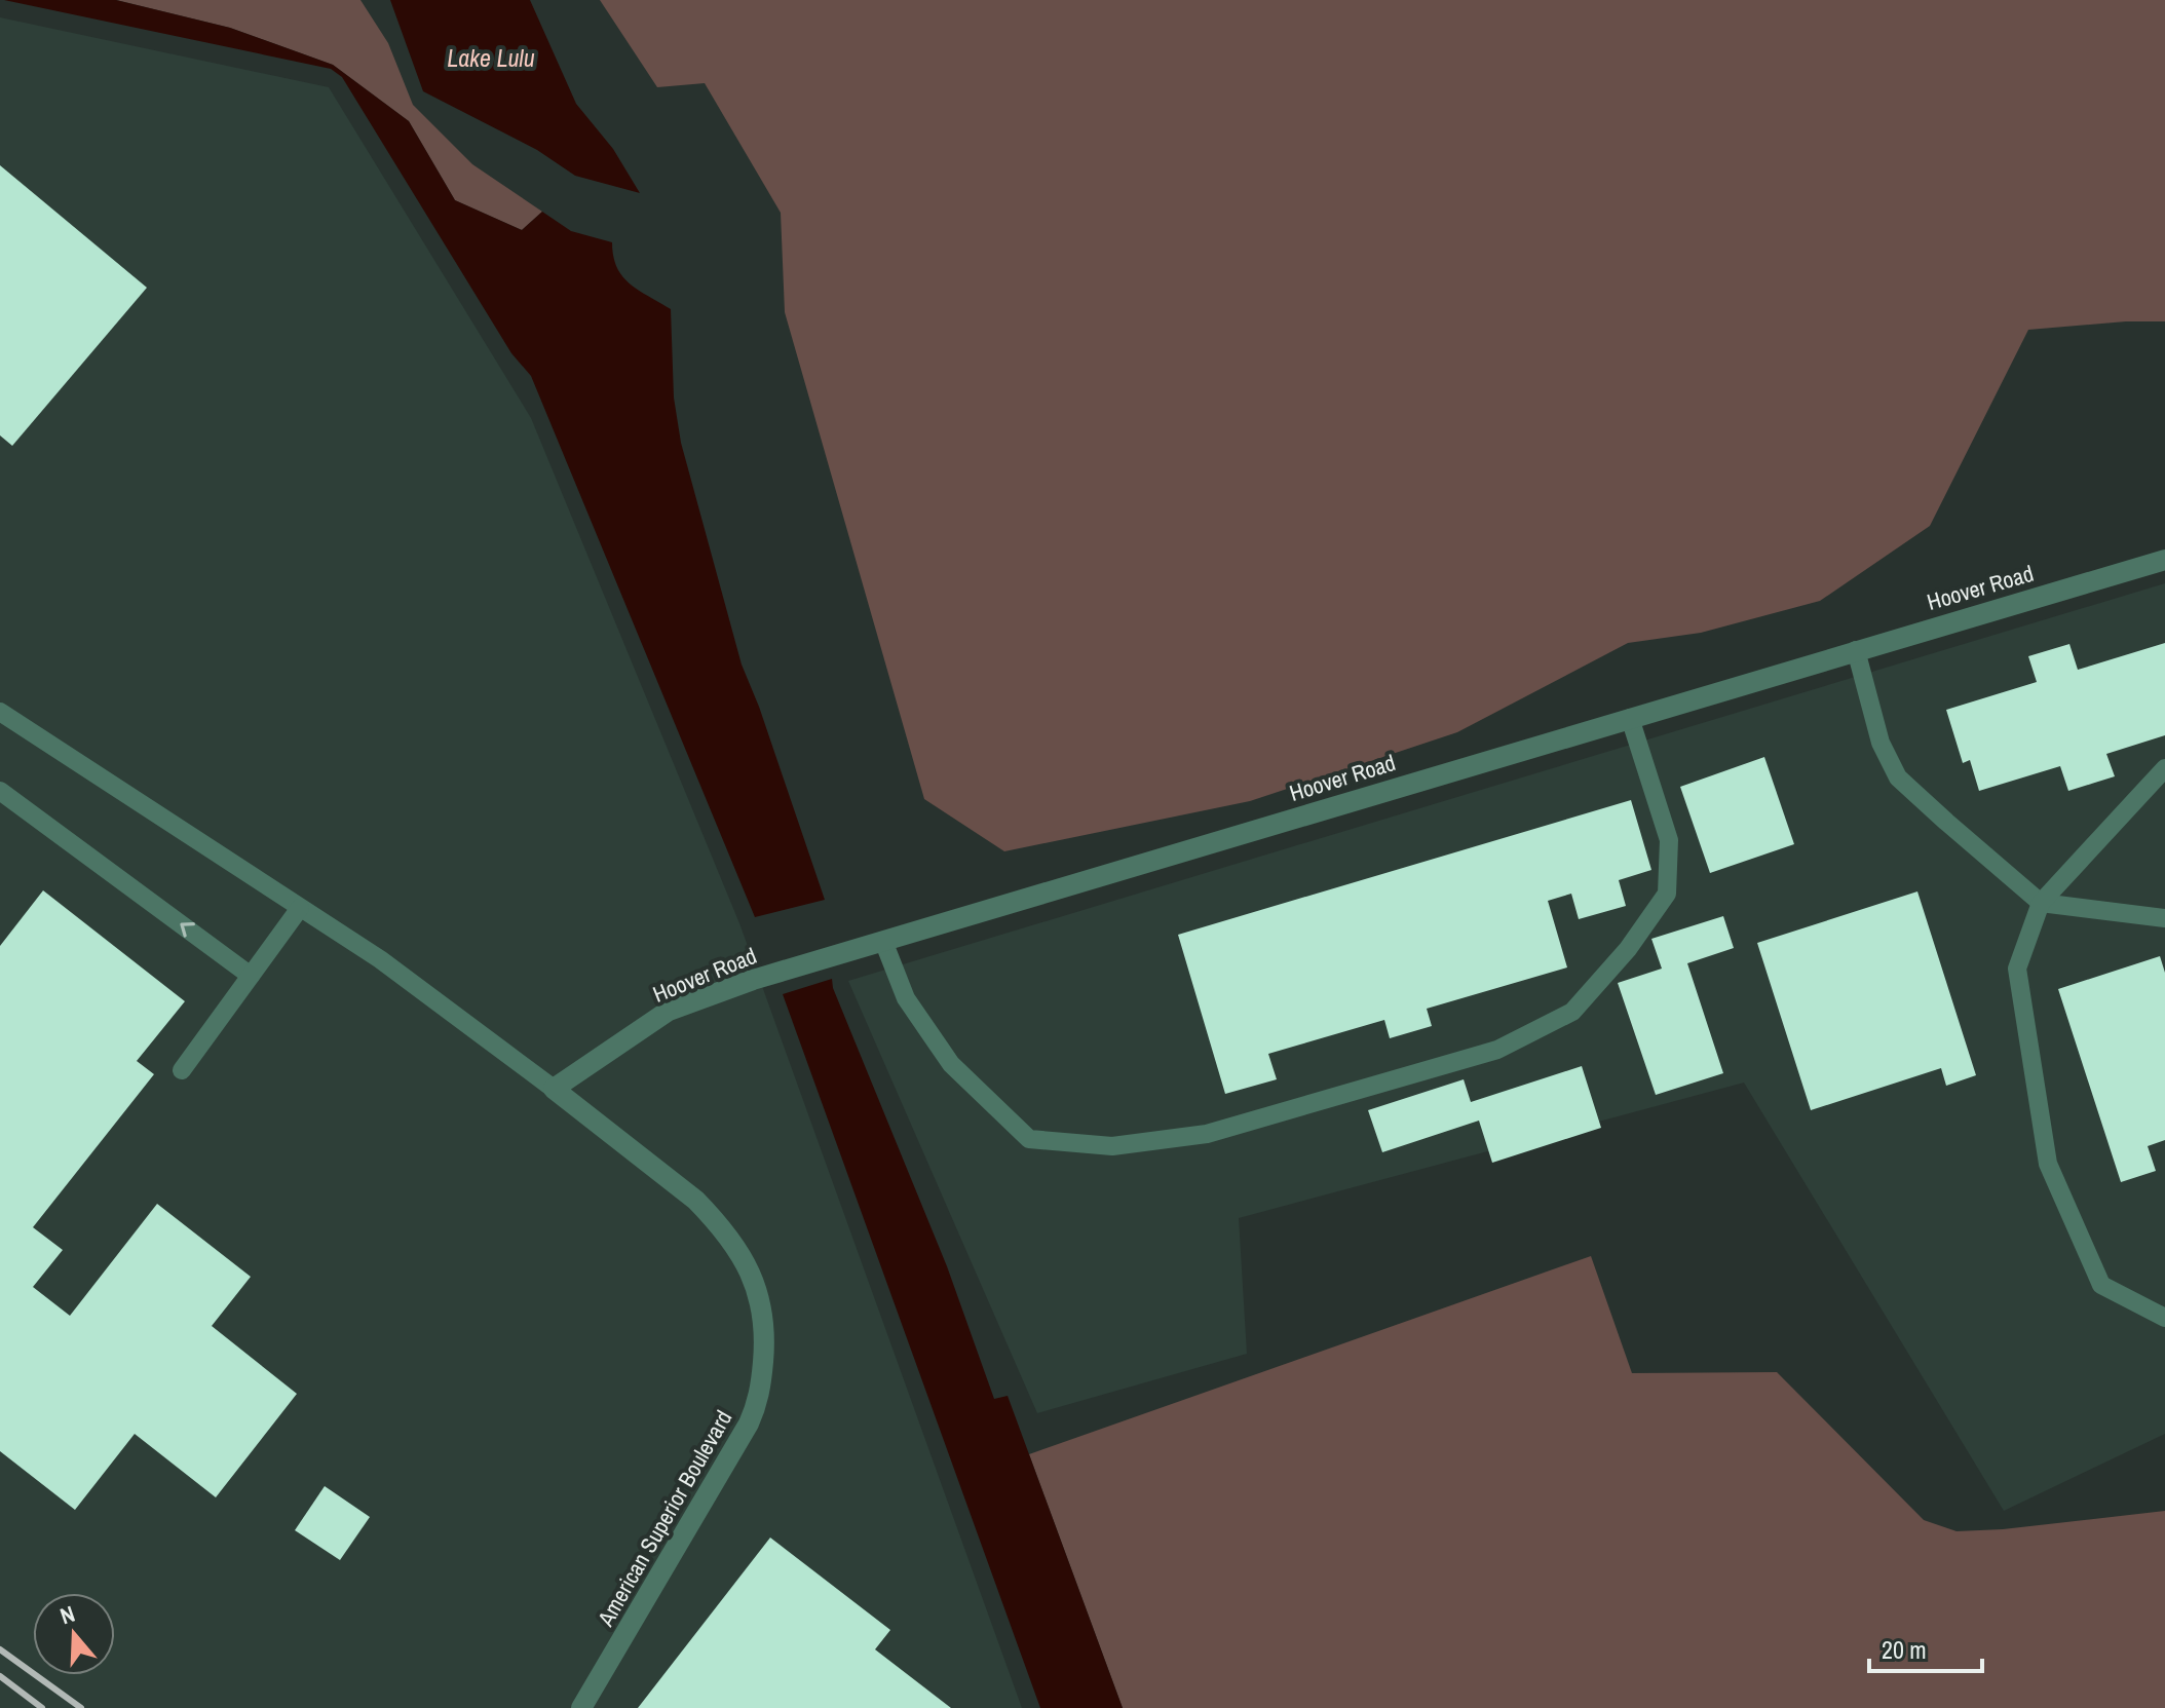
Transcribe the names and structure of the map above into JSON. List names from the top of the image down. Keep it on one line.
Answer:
{"streets":{"street":["Hoover Road","American Superior Boulevard"]},"crossings":[["Hoover Road","American Superior Boulevard"]],"water":["Lake Lulu"],"scale_bar":"20 m","north":"top"}
